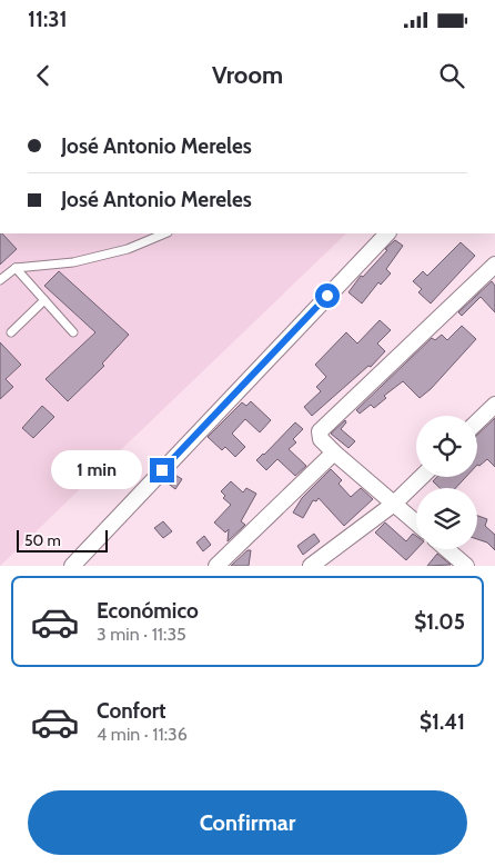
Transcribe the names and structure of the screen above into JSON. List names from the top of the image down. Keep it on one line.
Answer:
{"scale_bar":"50 m","page":{"status":"11:31","header":"Vroom","banner":["José Antonio Mereles","José Antonio Mereles"],"bubble":"1 min","scale":"50 m","list":[{"name":"Económico","note":"3 min · 11:35","value":"$1.05"},{"name":"Confort","note":"4 min · 11:36","value":"$1.41"}],"buttons":"Confirmar"}}
